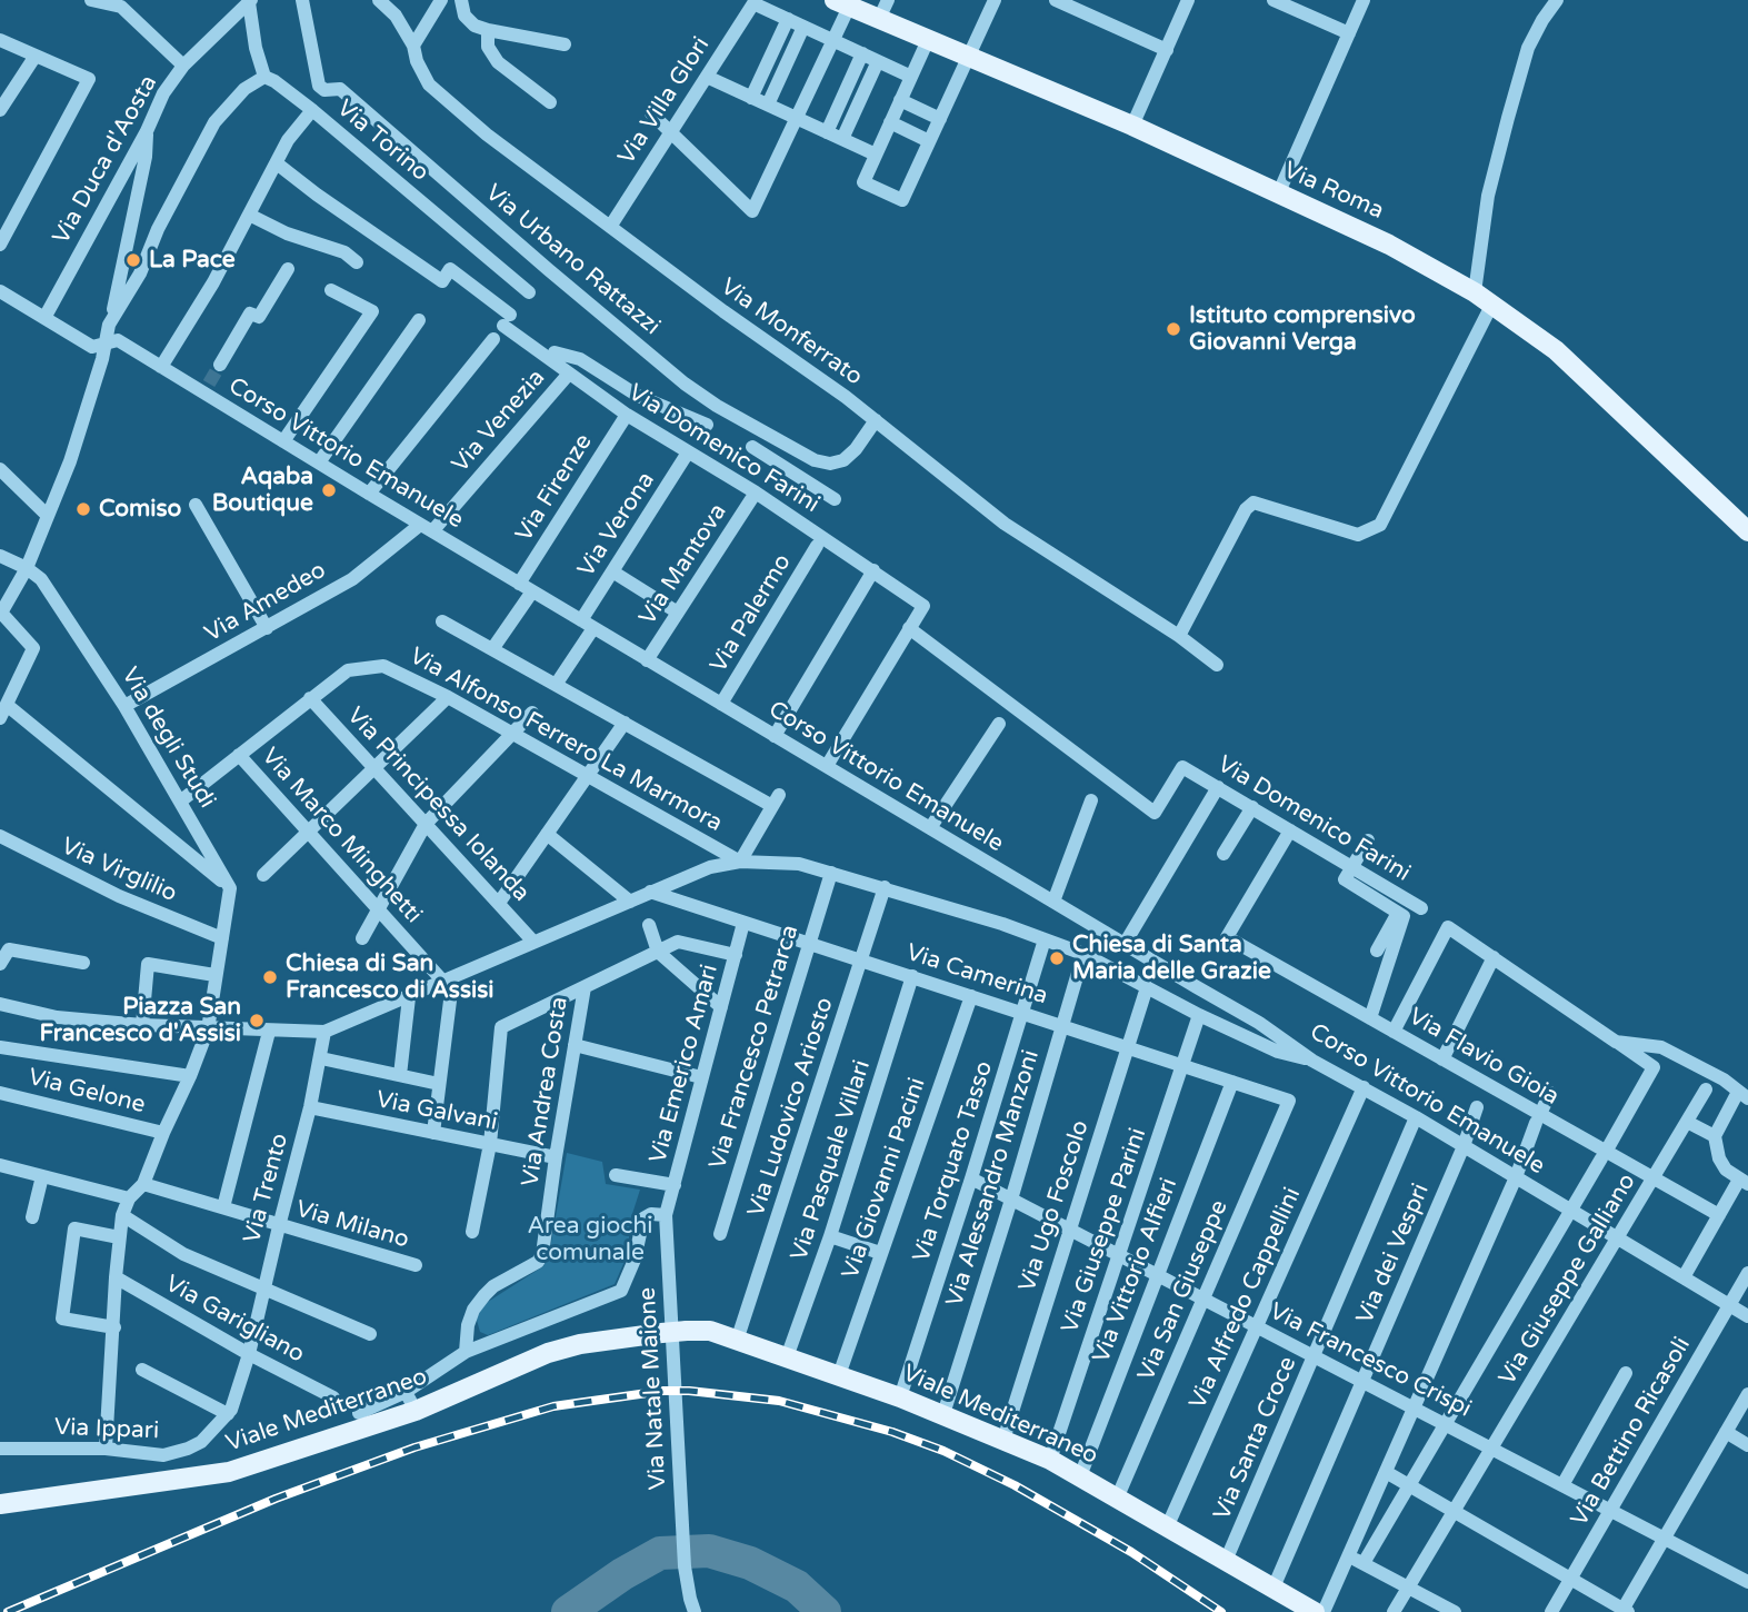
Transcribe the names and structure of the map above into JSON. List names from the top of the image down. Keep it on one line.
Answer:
{"streets":{"main road":["Via Roma","Viale Mediterraneo"],"street":["Via Villa Glori","Via Torino","Via Duca d'Aosta","Via Urbano Rattazzi","Via Monferrato","Via Venezia","Via Domenico Farini","Corso Vittorio Emanuele","Via Firenze","Via Verona","Via Mantova","Via Amedeo","Via Palermo","Via degli Studi","Via Alfonso Ferrero La Marmora","Via Principessa Iolanda","Via Marco Minghetti","Via Virglilio","Via Camerina","Via Francesco Petrarca","Via Flavio Gioia","Via Emerico Amari","Via Gelone","Via Andrea Costa","Via Ludovico Ariosto","Via Galvani","Via Pasquale Villari","Via Torquato Tasso","Via Giovanni Pacini","Via Alessandro Manzoni","Via Trento","Via Ugo Foscolo","Via Milano","Via Giuseppe Parini","Via dei Vespri","Via Vittorio Alfieri","Via Giuseppe Galliano","Via San Giuseppe","Via Alfredo Cappellini","Via Garigliano","Via Francesco Crispi","Via Natale Maione","Via Ippari","Via Bettino Ricasoli","Via Santa Croce"]},"crossings":[["Via Villa Glori","Via Monferrato"],["Via Duca d'Aosta","Corso Vittorio Emanuele"],["Via Urbano Rattazzi","Via Monferrato"],["Via Venezia","Via Domenico Farini"],["Via Venezia","Corso Vittorio Emanuele"],["Via Venezia","Via Amedeo"],["Via Domenico Farini","Via Firenze"],["Via Domenico Farini","Via Verona"],["Via Domenico Farini","Via Mantova"],["Via Domenico Farini","Via Flavio Gioia"],["Corso Vittorio Emanuele","Via Firenze"],["Corso Vittorio Emanuele","Via Verona"],["Corso Vittorio Emanuele","Via Mantova"],["Corso Vittorio Emanuele","Via Amedeo"],["Corso Vittorio Emanuele","Via Palermo"],["Corso Vittorio Emanuele","Via dei Vespri"],["Corso Vittorio Emanuele","Via Giuseppe Galliano"],["Corso Vittorio Emanuele","Via Alfredo Cappellini"],["Corso Vittorio Emanuele","Via Bettino Ricasoli"],["Corso Vittorio Emanuele","Via Santa Croce"],["Via Amedeo","Via degli Studi"],["Via degli Studi","Via Alfonso Ferrero La Marmora"],["Via Alfonso Ferrero La Marmora","Via Principessa Iolanda"],["Via Alfonso Ferrero La Marmora","Via Marco Minghetti"],["Via Camerina","Via Francesco Petrarca"],["Via Camerina","Via Emerico Amari"],["Via Camerina","Via Ludovico Ariosto"],["Via Camerina","Via Pasquale Villari"],["Via Camerina","Via Torquato Tasso"],["Via Camerina","Via Giovanni Pacini"],["Via Camerina","Via Alessandro Manzoni"],["Via Camerina","Via Ugo Foscolo"],["Via Camerina","Via Giuseppe Parini"],["Via Camerina","Via Vittorio Alfieri"],["Via Camerina","Via San Giuseppe"],["Via Flavio Gioia","Via Giuseppe Galliano"],["Via Emerico Amari","Via Natale Maione"],["Via Andrea Costa","Via Galvani"],["Via Ludovico Ariosto","Viale Mediterraneo"],["Via Galvani","Via Trento"],["Via Pasquale Villari","Viale Mediterraneo"],["Via Torquato Tasso","Via Francesco Crispi"],["Via Torquato Tasso","Viale Mediterraneo"],["Via Giovanni Pacini","Viale Mediterraneo"],["Via Alessandro Manzoni","Via Francesco Crispi"],["Via Alessandro Manzoni","Viale Mediterraneo"],["Via Trento","Via Milano"],["Via Trento","Via Garigliano"],["Via Trento","Via Ippari"],["Via Ugo Foscolo","Via Francesco Crispi"],["Via Ugo Foscolo","Viale Mediterraneo"],["Via Giuseppe Parini","Via Francesco Crispi"],["Via Giuseppe Parini","Viale Mediterraneo"],["Via dei Vespri","Via Francesco Crispi"],["Via dei Vespri","Viale Mediterraneo"],["Via Vittorio Alfieri","Via Francesco Crispi"],["Via Vittorio Alfieri","Viale Mediterraneo"],["Via Giuseppe Galliano","Via Francesco Crispi"],["Via San Giuseppe","Via Francesco Crispi"],["Via San Giuseppe","Viale Mediterraneo"],["Via Alfredo Cappellini","Via Francesco Crispi"],["Via Alfredo Cappellini","Viale Mediterraneo"],["Via Garigliano","Via Ippari"],["Via Francesco Crispi","Via Bettino Ricasoli"],["Via Francesco Crispi","Via Santa Croce"],["Viale Mediterraneo","Via Santa Croce"]],"parks":["Area giochi comunale"],"places":["La Pace","Istituto comprensivo Giovanni Verga","Aqaba Boutique","Comiso","Chiesa di Santa Maria delle Grazie","Chiesa di San Francesco di Assisi","Piazza San Francesco d'Assisi"]}
